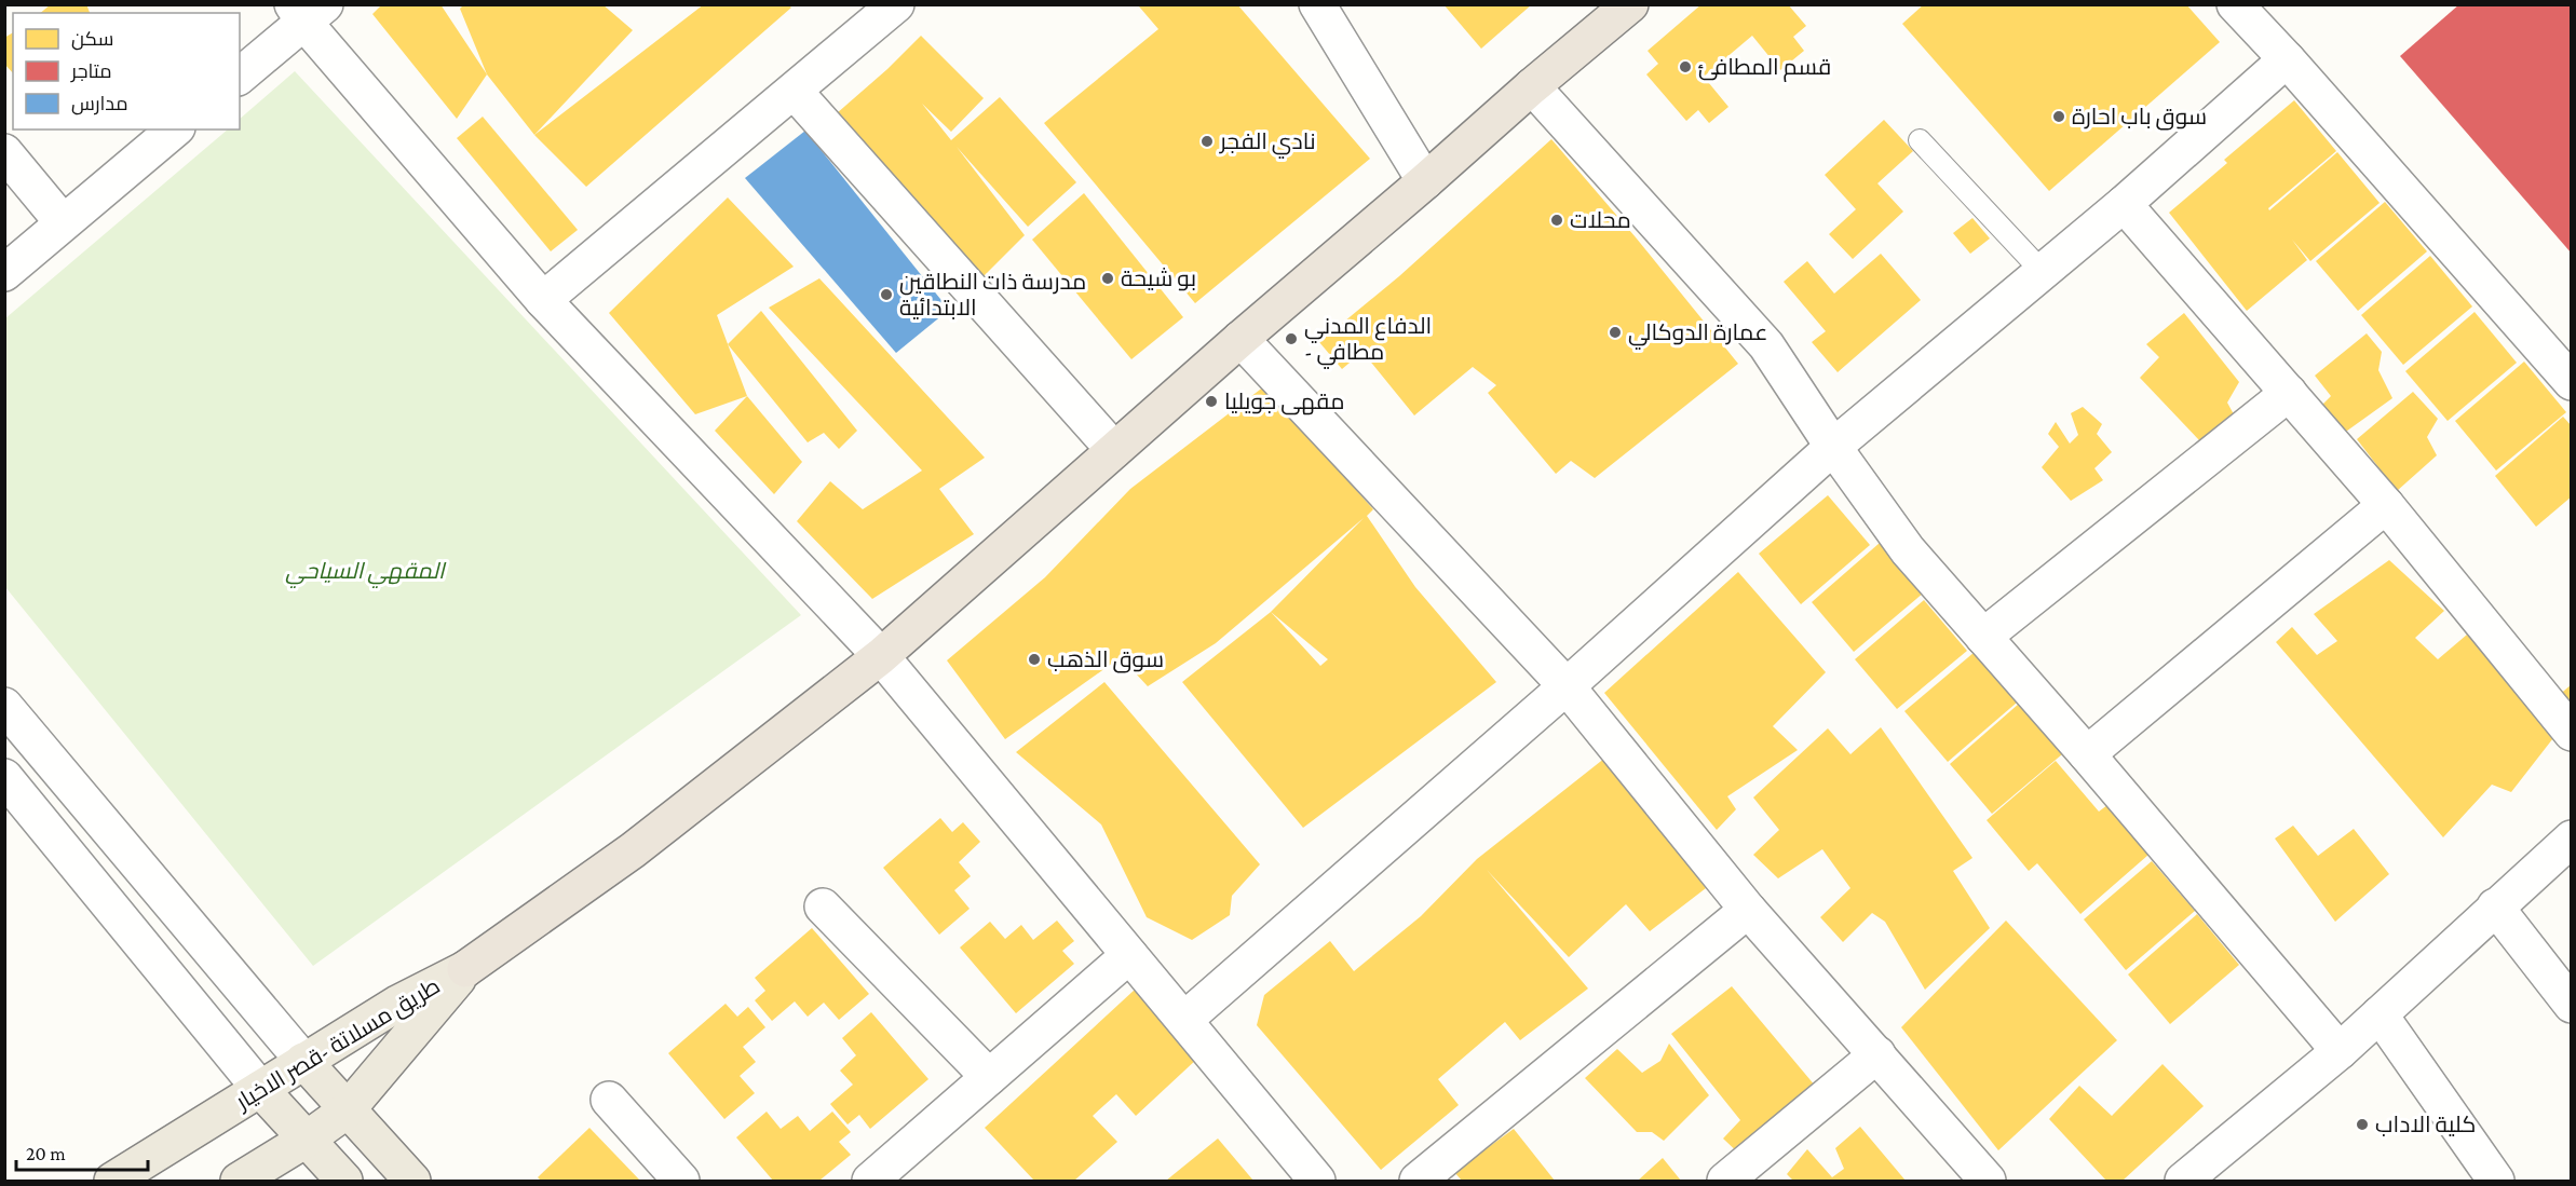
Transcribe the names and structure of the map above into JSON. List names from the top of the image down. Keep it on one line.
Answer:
{"streets":{"main road":["طريق مسلاتة -قصر الاخيار"]},"parks":["المقهي السياحي"],"places":["قسم المطافئ","سوق باب احارة","نادي الفجر","محلات","بو شيحة","مدرسة ذات النطاقين الابتدائية","عمارة الدوكالي","الدفاع المدني - مطافي","مقهى جويليا","سوق الذهب","كلية الاداب"],"legend":["سكن","متاجر","مدارس"],"scale_bar":"20 m"}
